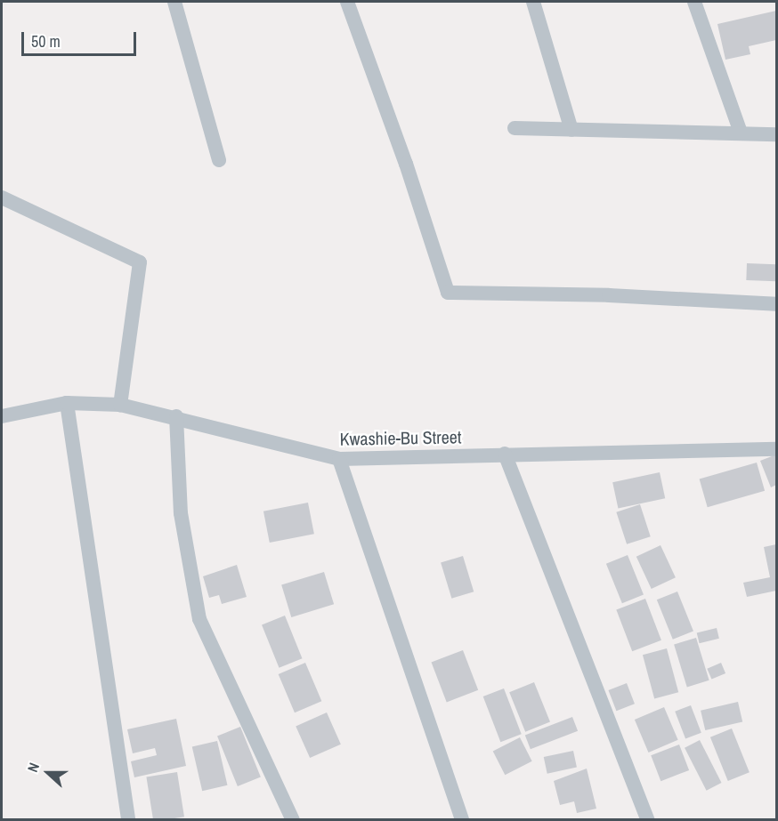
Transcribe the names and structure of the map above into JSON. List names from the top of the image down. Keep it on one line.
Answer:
{"streets":{"street":["Kwashie-Bu Street"]},"scale_bar":"50 m","north":"left"}
